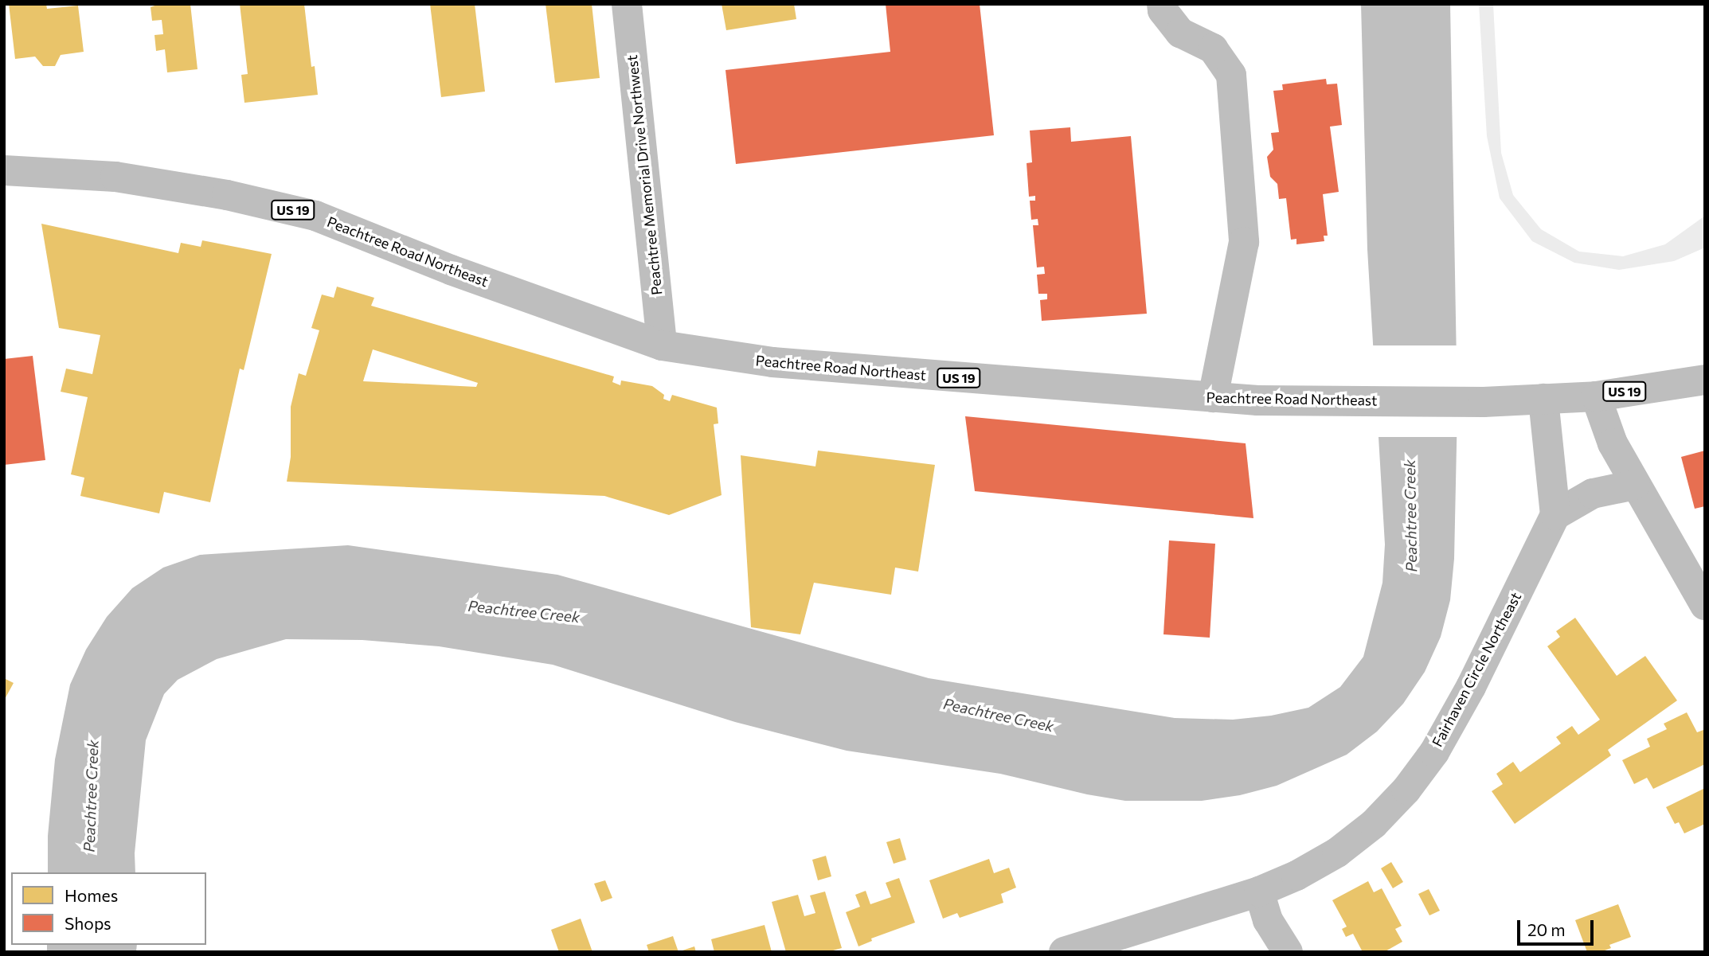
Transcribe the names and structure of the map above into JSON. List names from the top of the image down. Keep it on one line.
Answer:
{"streets":{"main road":["Peachtree Memorial Drive Northwest","US 19","Peachtree Road Northeast","Fairhaven Circle Northeast"]},"crossings":[["Peachtree Memorial Drive Northwest","Peachtree Road Northeast"]],"water":["Peachtree Creek"],"legend":["Homes","Shops"],"scale_bar":"20 m"}
